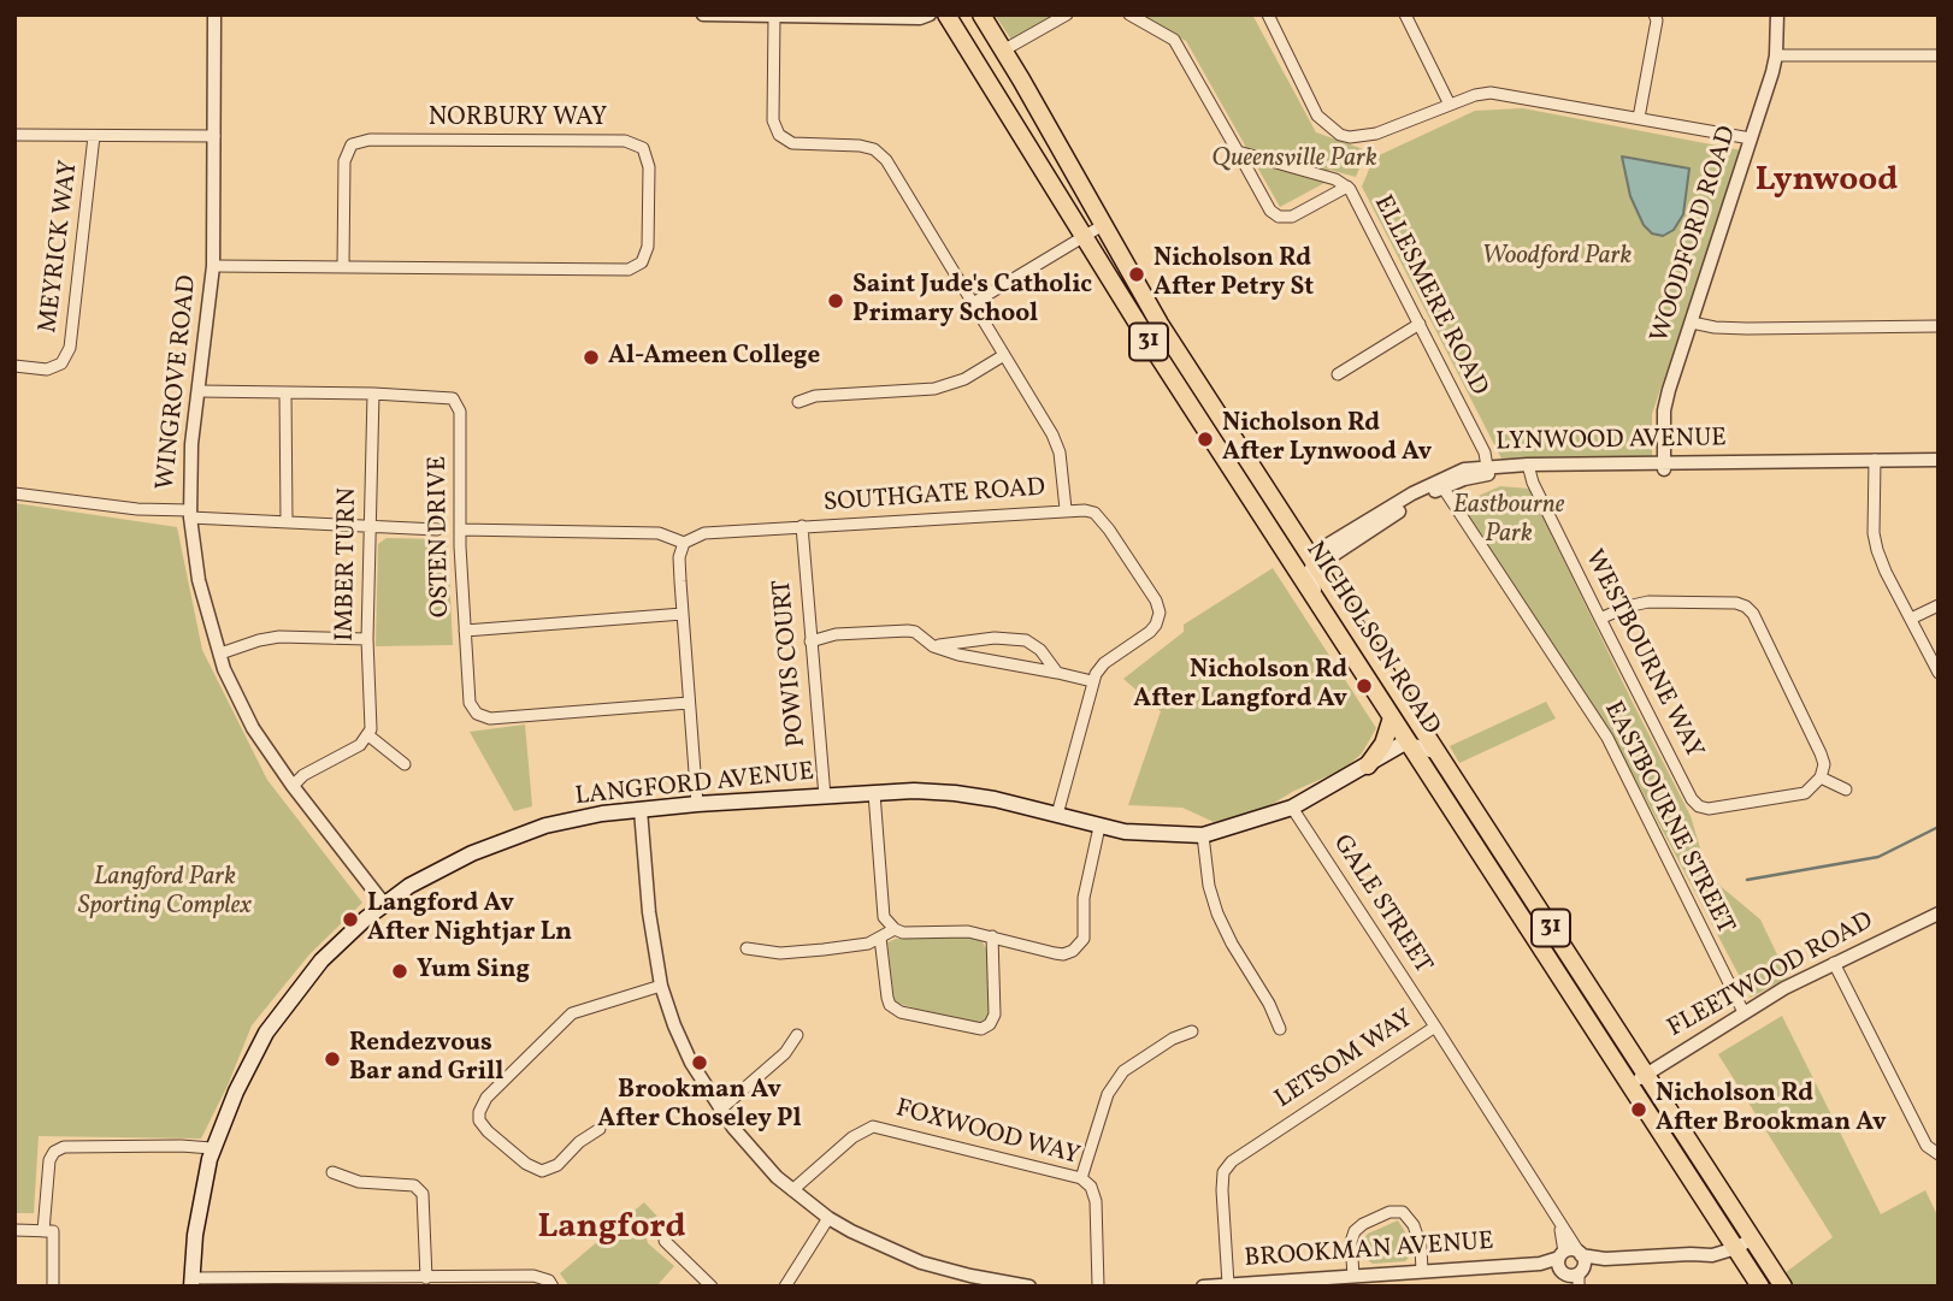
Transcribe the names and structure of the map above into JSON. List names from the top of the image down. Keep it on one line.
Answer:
{"streets":{"main road":["31","NICHOLSON ROAD","LANGFORD AVENUE"],"street":["NORBURY WAY","WOODFORD ROAD","MEYRICK WAY","ELLESMERE ROAD","WINGROVE ROAD","LYNWOOD AVENUE","SOUTHGATE ROAD","OSTEN DRIVE","IMBER TURN","WESTBOURNE WAY","POWIS COURT","EASTBOURNE STREET","GALE STREET","FLEETWOOD ROAD","LETSOM WAY","FOXWOOD WAY","BROOKMAN AVENUE"]},"crossings":[["NORBURY WAY","WINGROVE ROAD"],["WOODFORD ROAD","LYNWOOD AVENUE"],["MEYRICK WAY","WINGROVE ROAD"],["ELLESMERE ROAD","LYNWOOD AVENUE"],["WINGROVE ROAD","OSTEN DRIVE"],["WINGROVE ROAD","LANGFORD AVENUE"],["LYNWOOD AVENUE","NICHOLSON ROAD"],["LYNWOOD AVENUE","WESTBOURNE WAY"],["LYNWOOD AVENUE","EASTBOURNE STREET"],["SOUTHGATE ROAD","POWIS COURT"],["OSTEN DRIVE","IMBER TURN"],["NICHOLSON ROAD","LANGFORD AVENUE"],["NICHOLSON ROAD","FLEETWOOD ROAD"],["NICHOLSON ROAD","BROOKMAN AVENUE"],["POWIS COURT","LANGFORD AVENUE"],["LANGFORD AVENUE","GALE STREET"],["EASTBOURNE STREET","FLEETWOOD ROAD"],["GALE STREET","LETSOM WAY"],["LETSOM WAY","BROOKMAN AVENUE"]],"districts":["Lynwood","Langford"],"parks":["Queensville Park","Woodford Park","Eastbourne Park","Langford Park Sporting Complex"],"places":["Nicholson Rd After Petry St","Saint Jude's Catholic Primary School","Al-Ameen College","Nicholson Rd After Lynwood Av","Nicholson Rd After Langford Av","Langford Av After Nightjar Ln","Yum Sing","Rendezvous Bar and Grill","Brookman Av After Choseley Pl","Nicholson Rd After Brookman Av"]}
